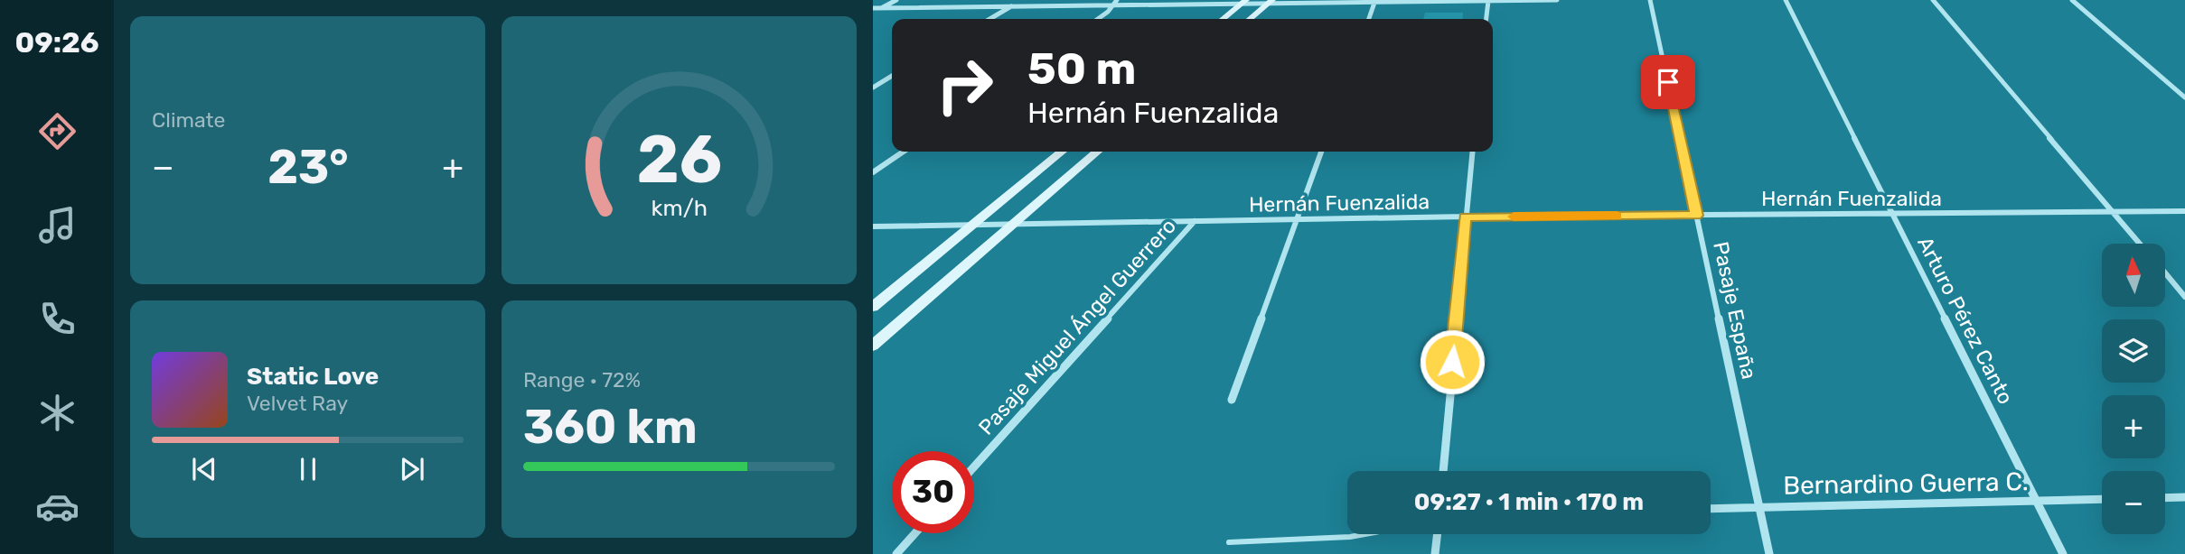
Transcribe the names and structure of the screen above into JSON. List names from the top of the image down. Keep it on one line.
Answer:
{"streets":{"street":["Hernán Fuenzalida","Pasaje España","Arturo Pérez Canto","Pasaje Miguel Ángel Guerrero","Bernardino Guerra C."]},"crossings":[["Hernán Fuenzalida","Pasaje España"],["Hernán Fuenzalida","Arturo Pérez Canto"],["Hernán Fuenzalida","Pasaje Miguel Ángel Guerrero"],["Pasaje España","Bernardino Guerra C."],["Arturo Pérez Canto","Bernardino Guerra C."]],"north":"top","page":{"tabs":"09:26","tile":["Climate",["Range · 72%","360 km"]],"turn":["50 m","Hernán Fuenzalida"],"heat":["−","23°","+"],"map_buttons":["+","−"],"song":["Static Love","Velvet Ray"],"limit":"30","trip":"09:27 · 1 min · 170 m","gauge":["26","km/h"]}}
